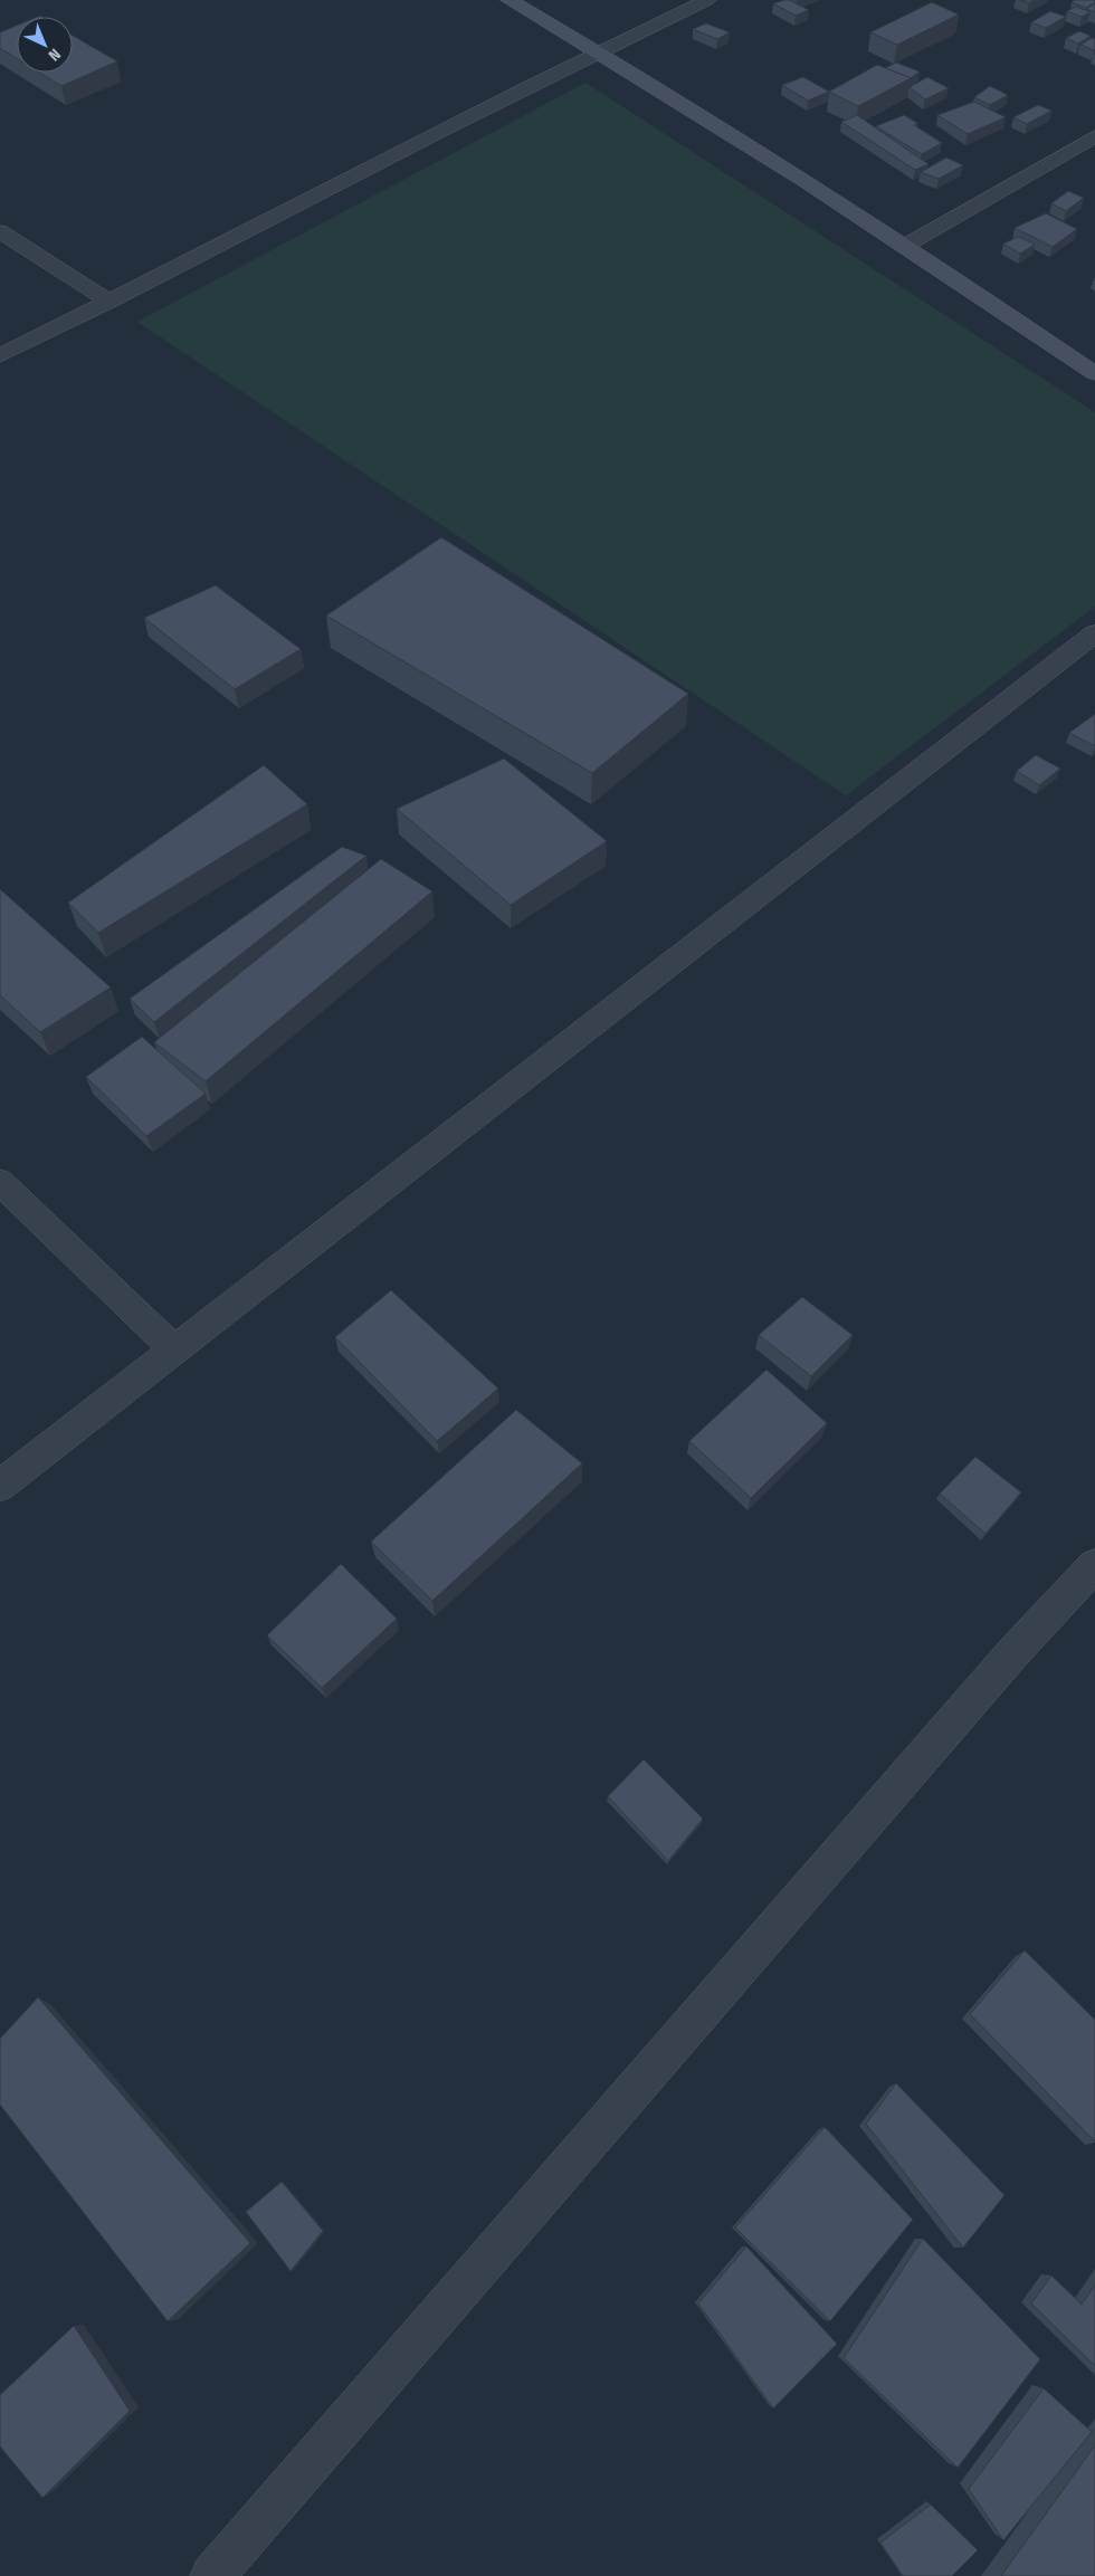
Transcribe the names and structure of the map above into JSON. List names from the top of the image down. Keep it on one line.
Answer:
{"north":"bottom right"}
